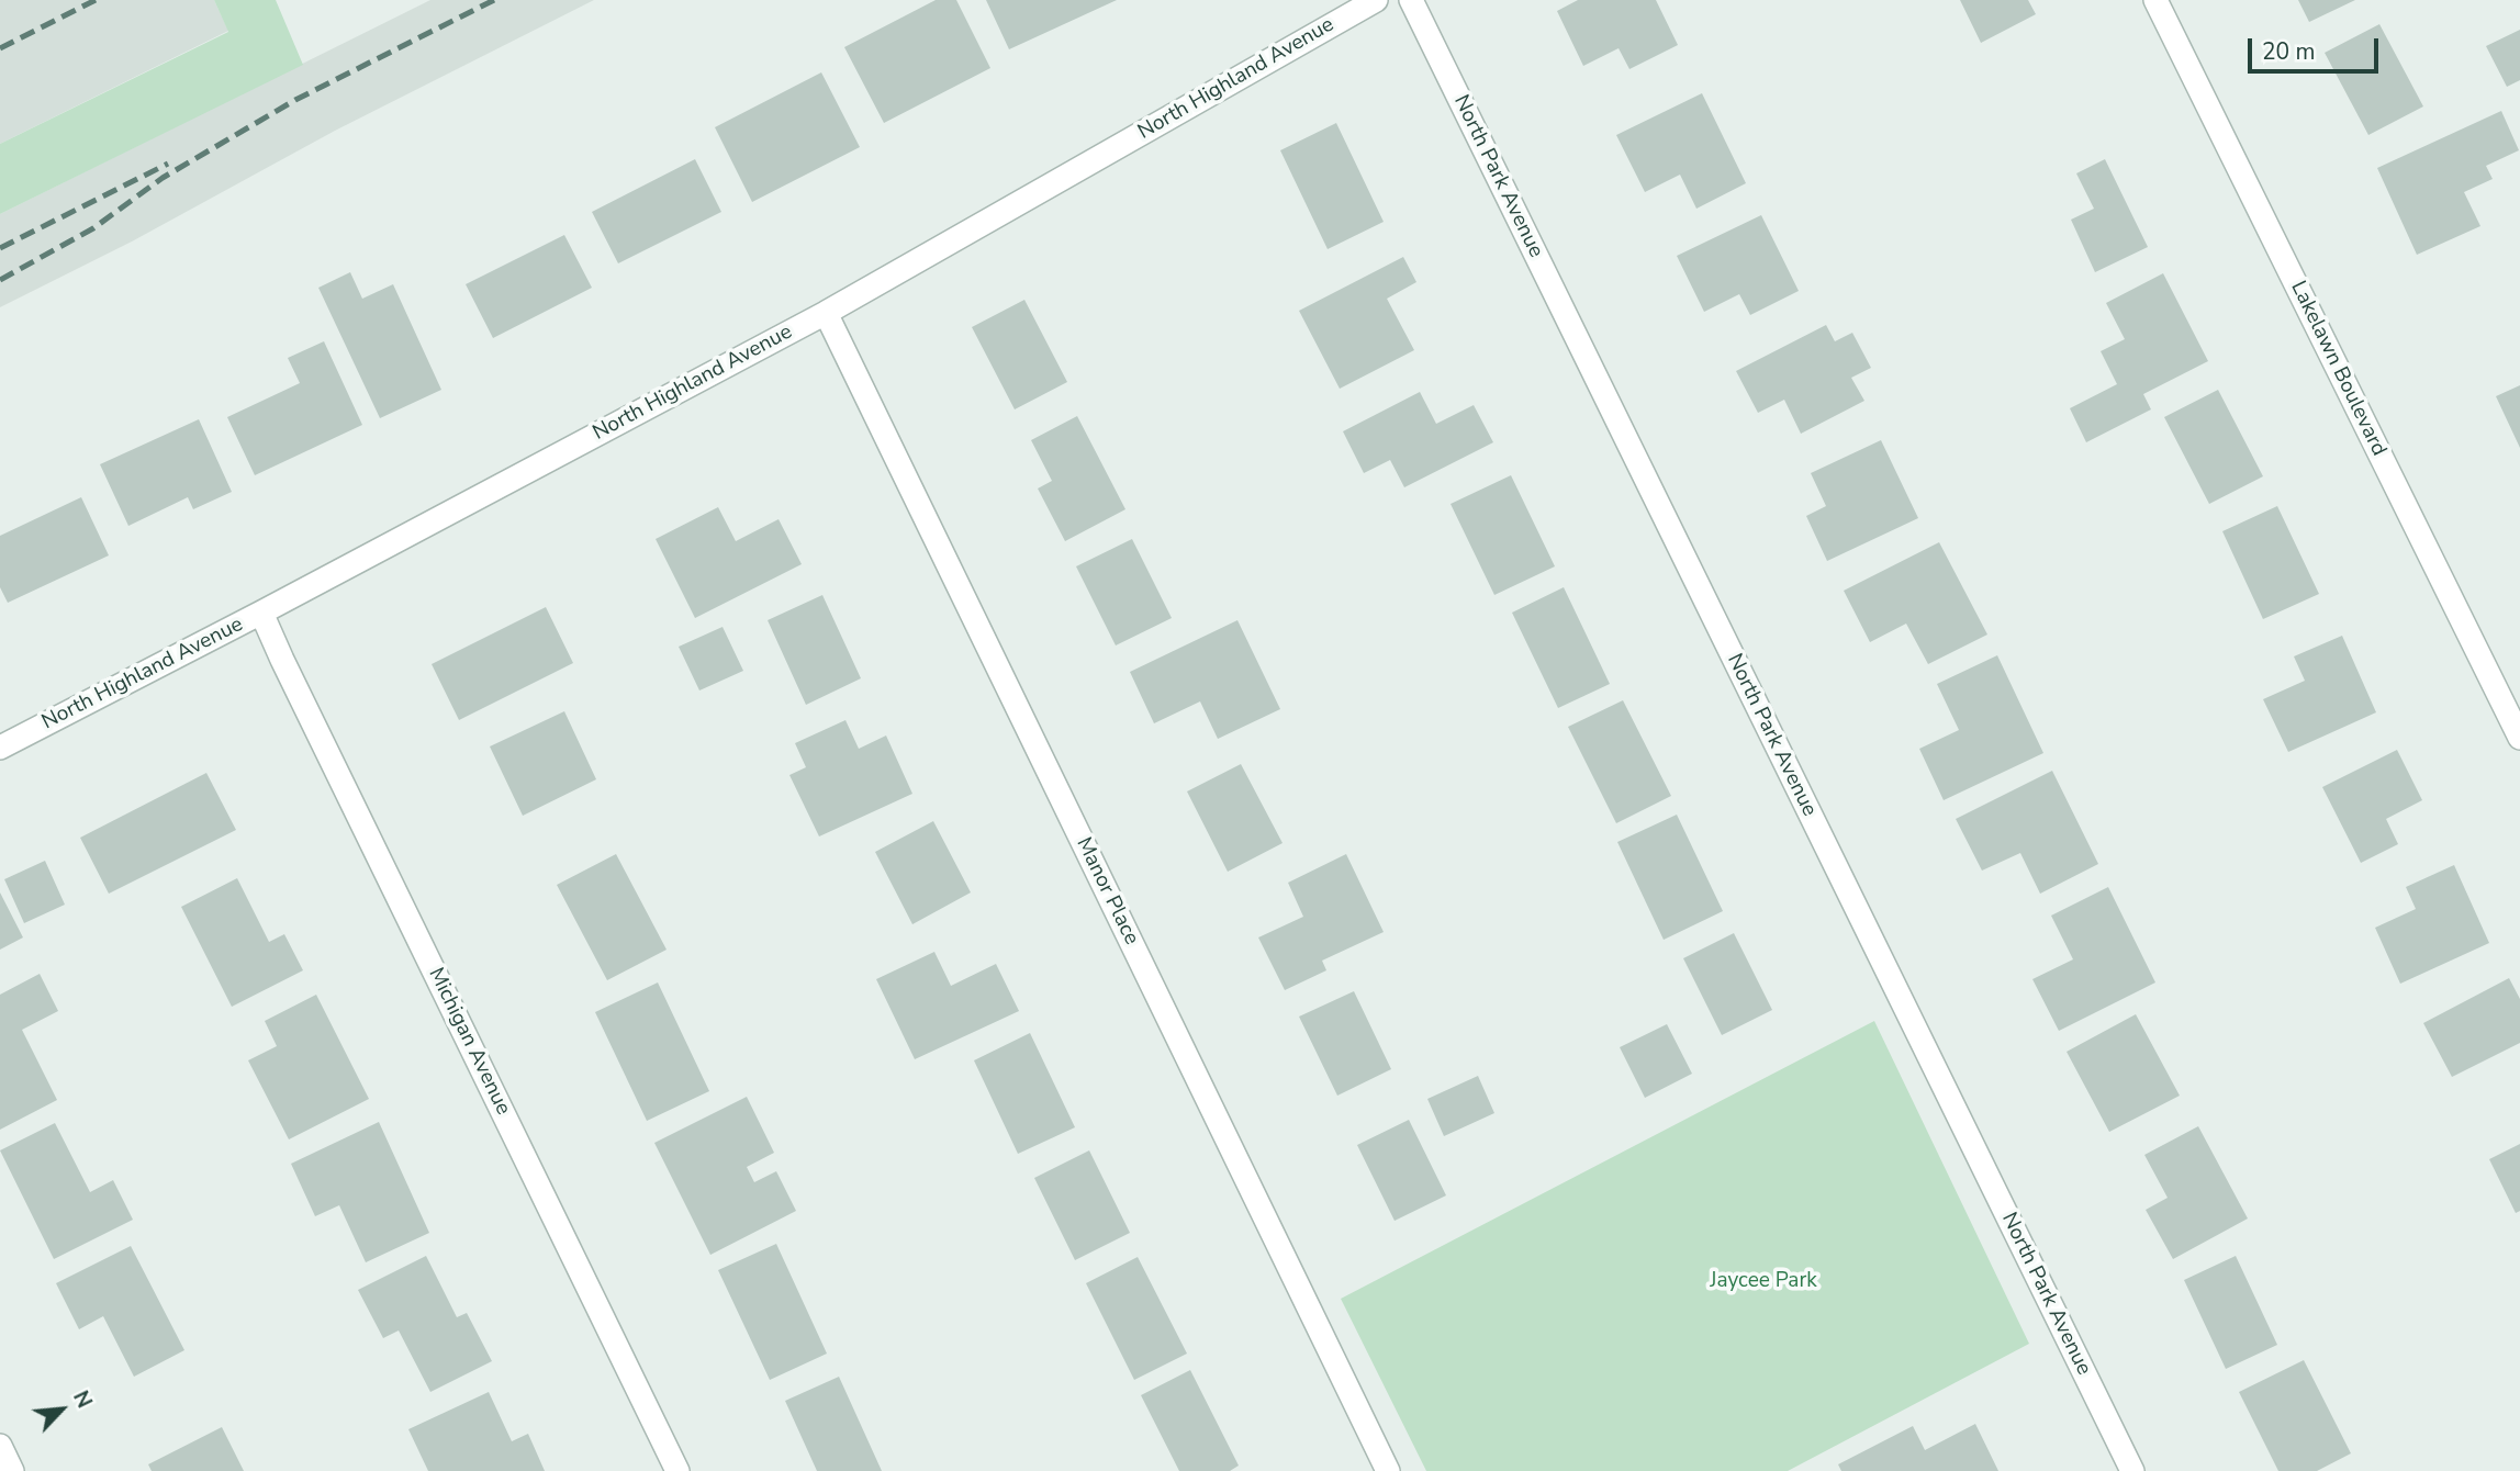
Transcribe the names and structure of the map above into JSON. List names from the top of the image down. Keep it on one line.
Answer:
{"streets":{"street":["North Highland Avenue","North Park Avenue","Lakelawn Boulevard","Manor Place","Michigan Avenue"]},"crossings":[["North Highland Avenue","Manor Place"],["North Highland Avenue","Michigan Avenue"]],"parks":["Jaycee Park"],"scale_bar":"20 m","north":"top right"}
